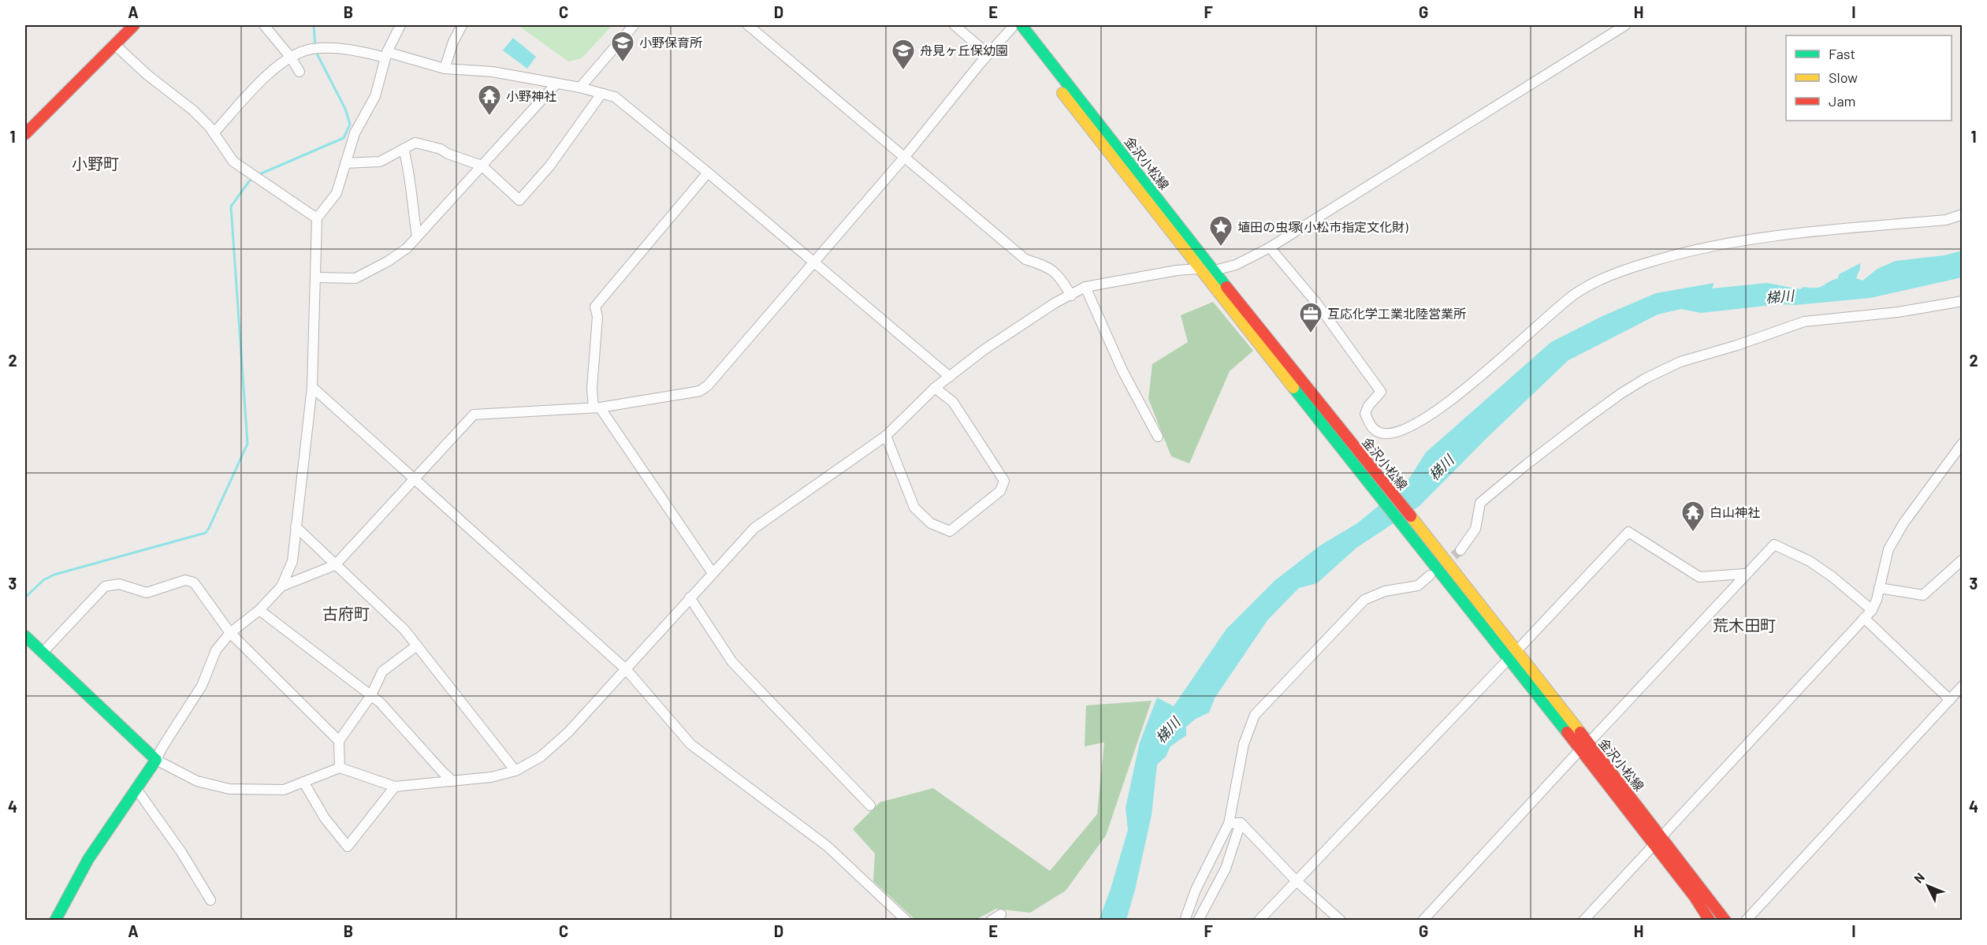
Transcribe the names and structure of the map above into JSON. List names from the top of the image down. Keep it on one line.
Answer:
{"streets":{"main road":["金沢小松線"]},"districts":["小野町","古府町","荒木田町"],"water":["梯川"],"places":{"school or university":["小野保育所","舟見ヶ丘保幼園"],"temple":["小野神社","白山神社"],"place":["埴田の虫塚(小松市指定文化財)"],"office":["互応化学工業北陸営業所"]},"legend":["Fast","Slow","Jam"],"north":"top left","grid":{"columns":["A","B","C","D","E","F","G","H","I"],"rows":["1","2","3","4"]}}
